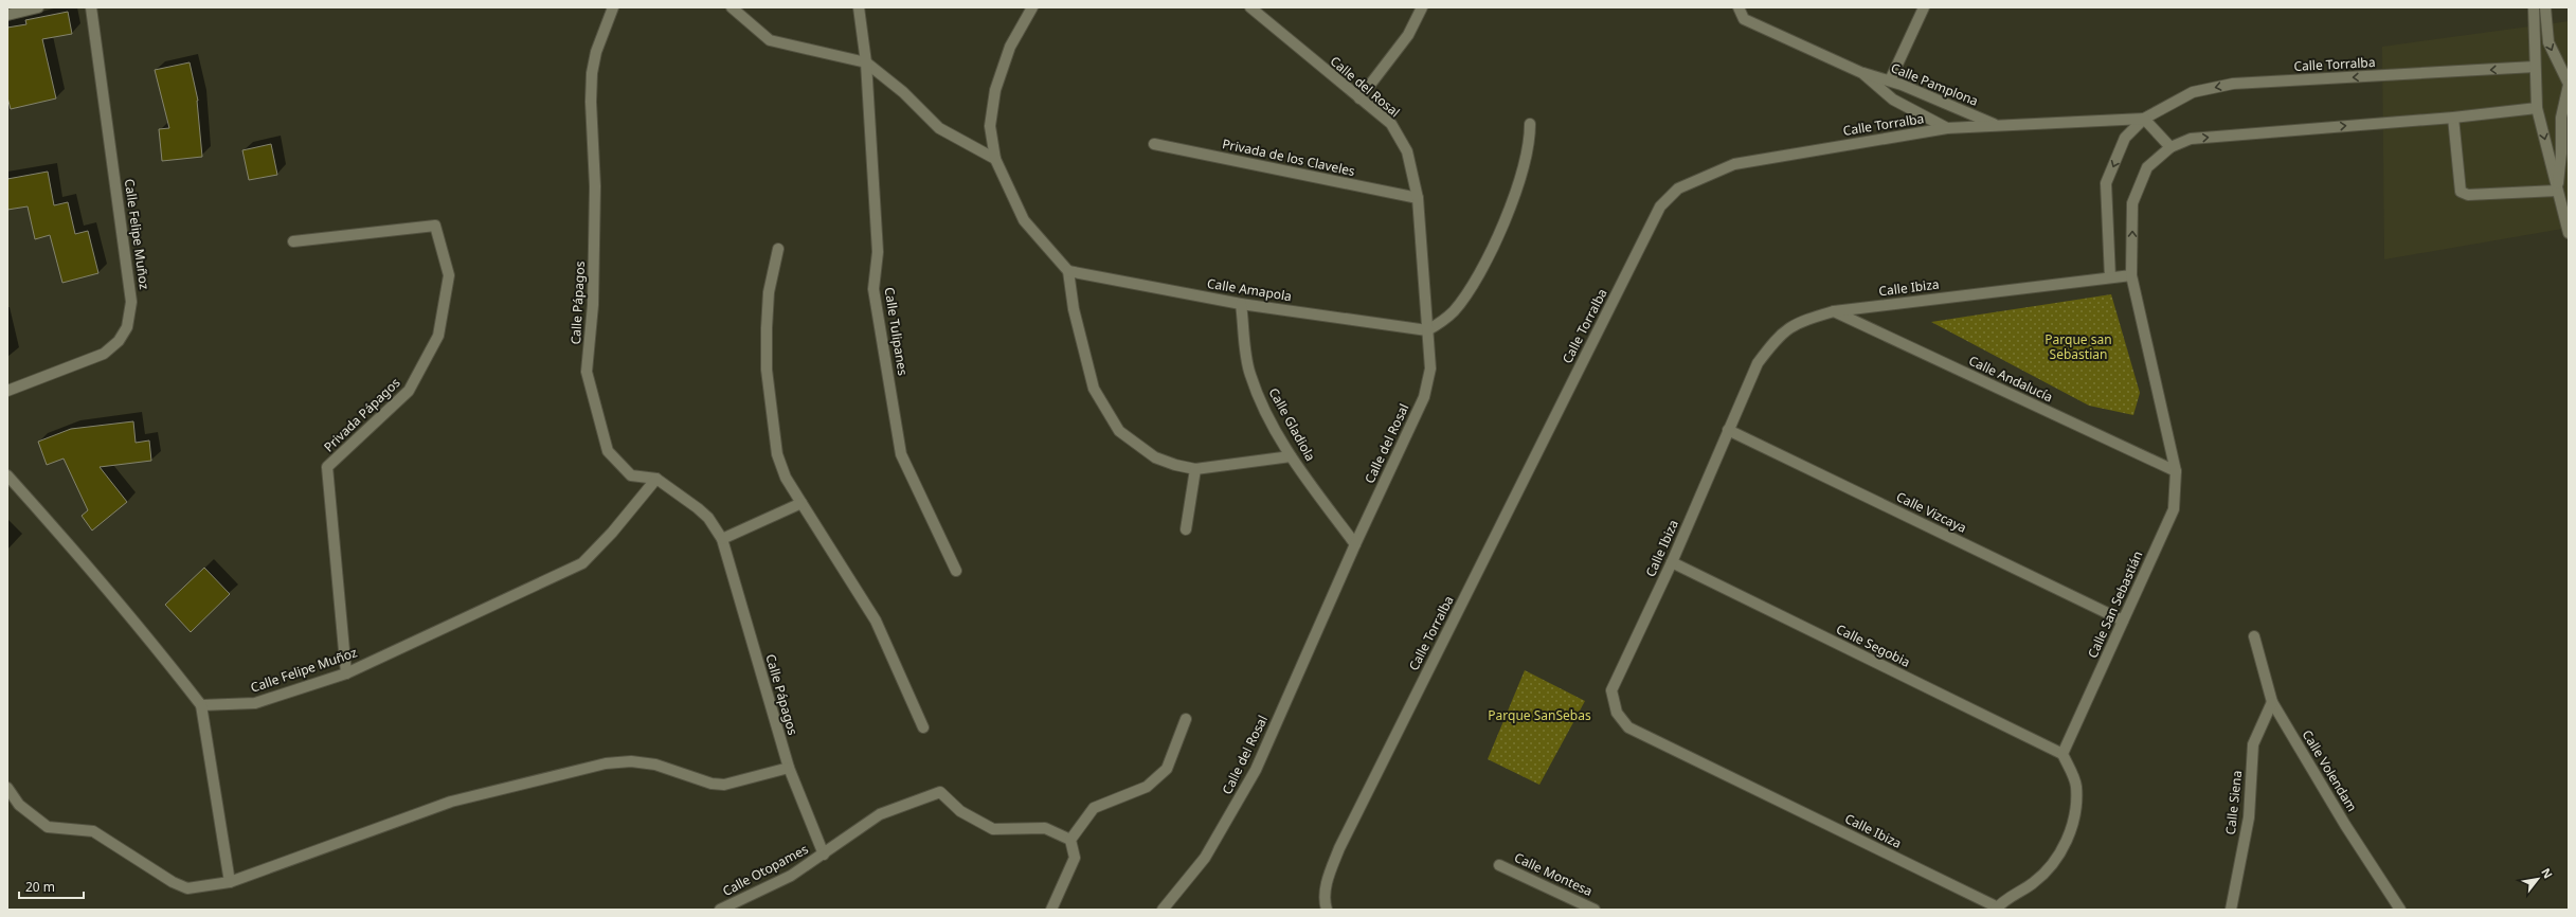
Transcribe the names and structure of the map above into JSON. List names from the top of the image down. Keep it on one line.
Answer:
{"streets":{"street":["Calle Torralba","Calle Pamplona","Calle del Rosal","Privada de los Claveles","Calle Felipe Muñoz","Calle Ibiza","Calle Amapola","Calle Pápagos","Calle Tulipanes","Calle Andalucía","Privada Pápagos","Calle Gladiola","Calle Vizcaya","Calle San Sebastián","Calle Segobia","Calle Volendam","Calle Siena","Calle Otopames","Calle Montesa"]},"crossings":[["Calle Torralba","Calle Pamplona"],["Calle Torralba","Calle Ibiza"],["Calle del Rosal","Privada de los Claveles"],["Calle del Rosal","Calle Amapola"],["Calle del Rosal","Calle Gladiola"],["Calle Felipe Muñoz","Calle Pápagos"],["Calle Felipe Muñoz","Privada Pápagos"],["Calle Ibiza","Calle Andalucía"],["Calle Ibiza","Calle Vizcaya"],["Calle Ibiza","Calle San Sebastián"],["Calle Ibiza","Calle Segobia"],["Calle Amapola","Calle Gladiola"],["Calle Pápagos","Calle Otopames"],["Calle Andalucía","Calle San Sebastián"],["Calle Vizcaya","Calle San Sebastián"],["Calle San Sebastián","Calle Segobia"],["Calle Volendam","Calle Siena"]],"parks":["Parque san Sebastian","Parque SanSebas"],"scale_bar":"20 m","north":"top right"}
